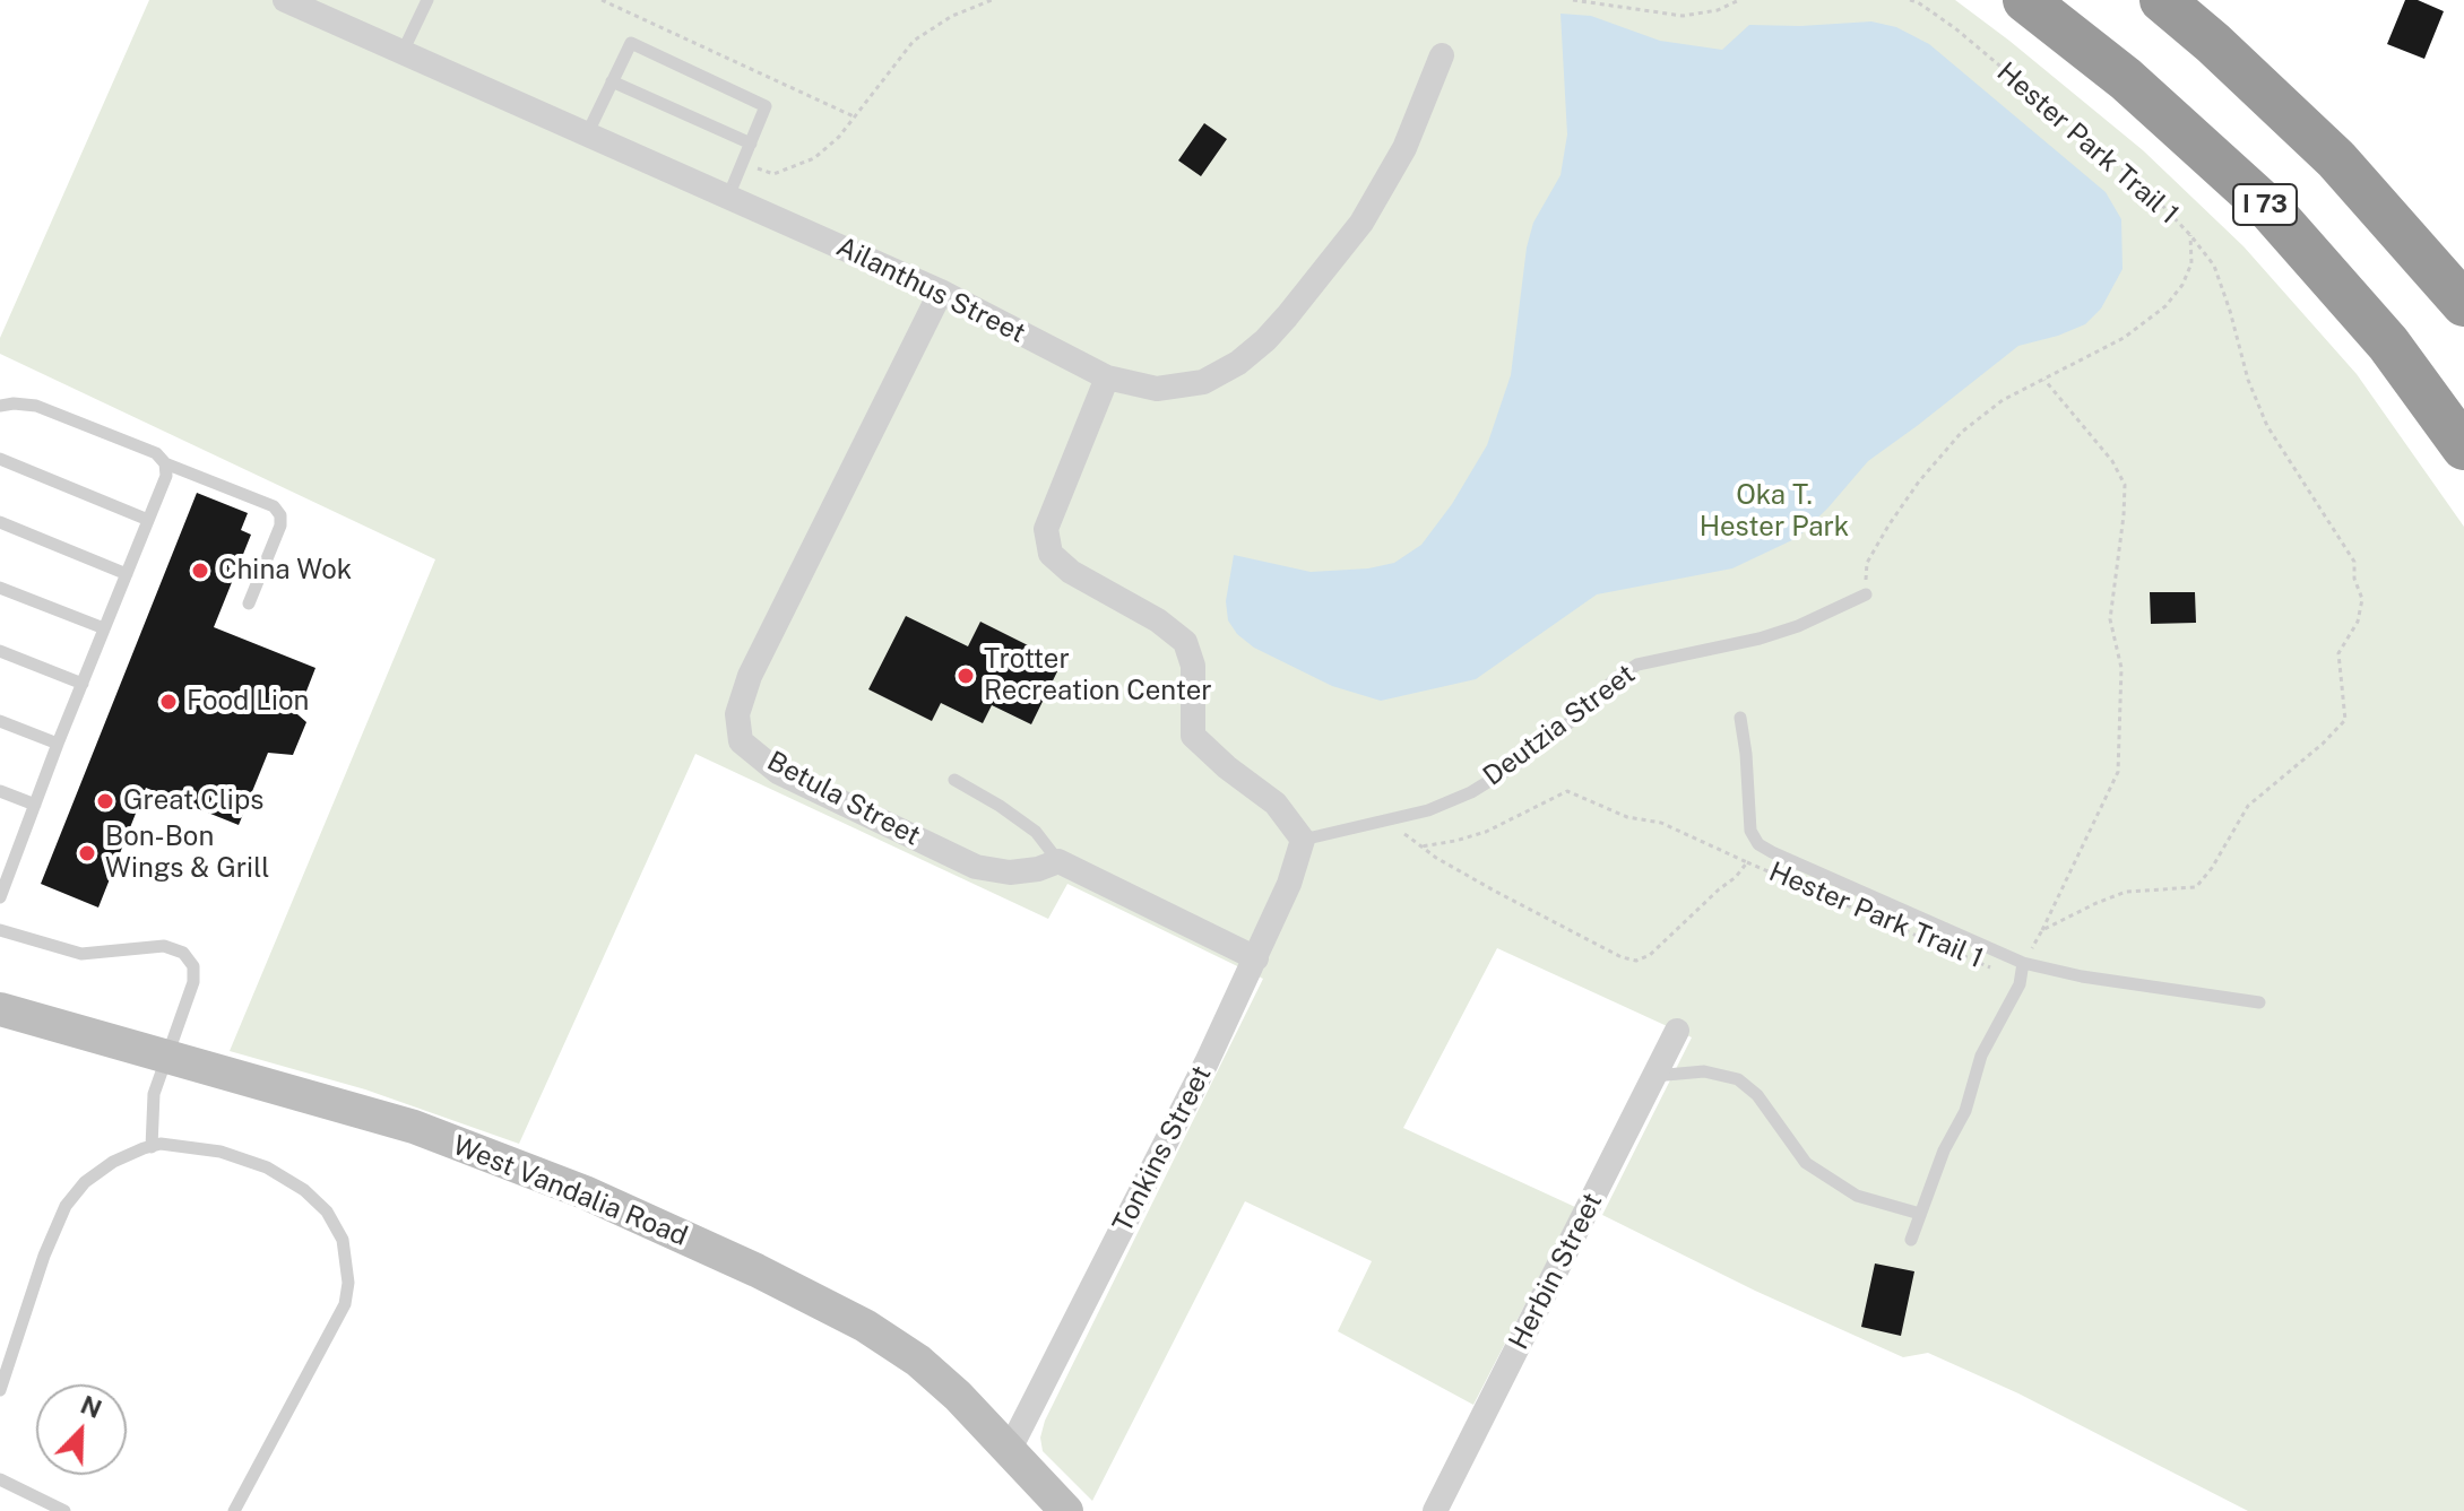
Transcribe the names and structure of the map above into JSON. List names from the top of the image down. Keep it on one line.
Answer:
{"streets":{"highway":["I 73"],"street":["Ailanthus Street","Betula Street","Tonkins Street","West Vandalia Road","Herbin Street"],"lane":["Deutzia Street"],"path":["Hester Park Trail 1"]},"crossings":[["Ailanthus Street","Betula Street"],["Deutzia Street","Tonkins Street"],["Tonkins Street","West Vandalia Road"]],"parks":["Oka T. Hester Park"],"places":["China Wok","Trotter Recreation Center","Food Lion","Great Clips","Bon-Bon Wings & Grill"],"north":"top right"}
